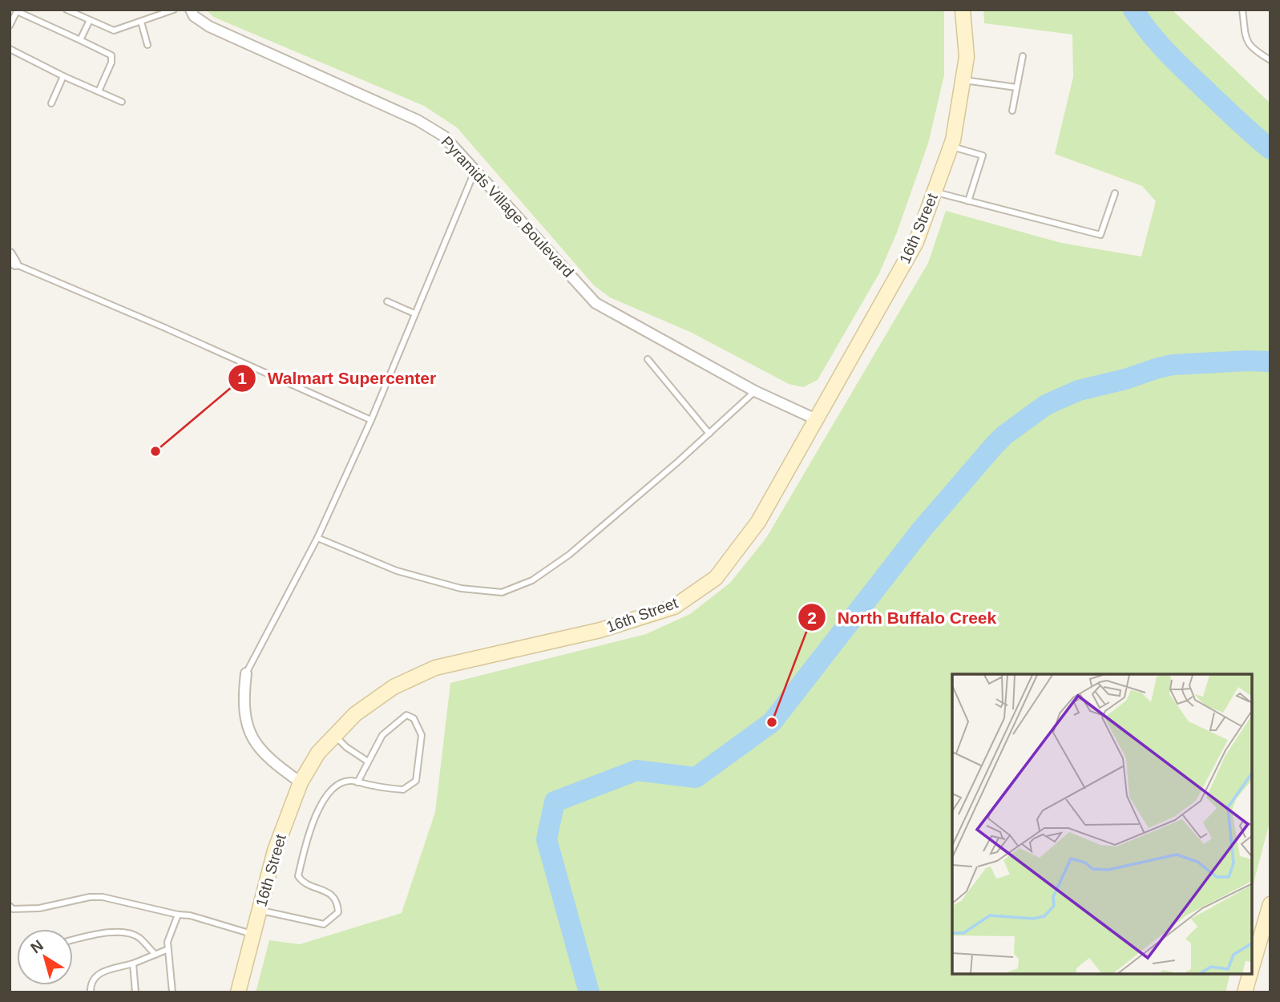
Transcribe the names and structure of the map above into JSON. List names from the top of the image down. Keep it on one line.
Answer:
{"streets":{"street":["Pyramids Village Boulevard","16th Street"]},"crossings":[["Pyramids Village Boulevard","16th Street"]],"places":["Walmart Supercenter","North Buffalo Creek"],"north":"top left"}
